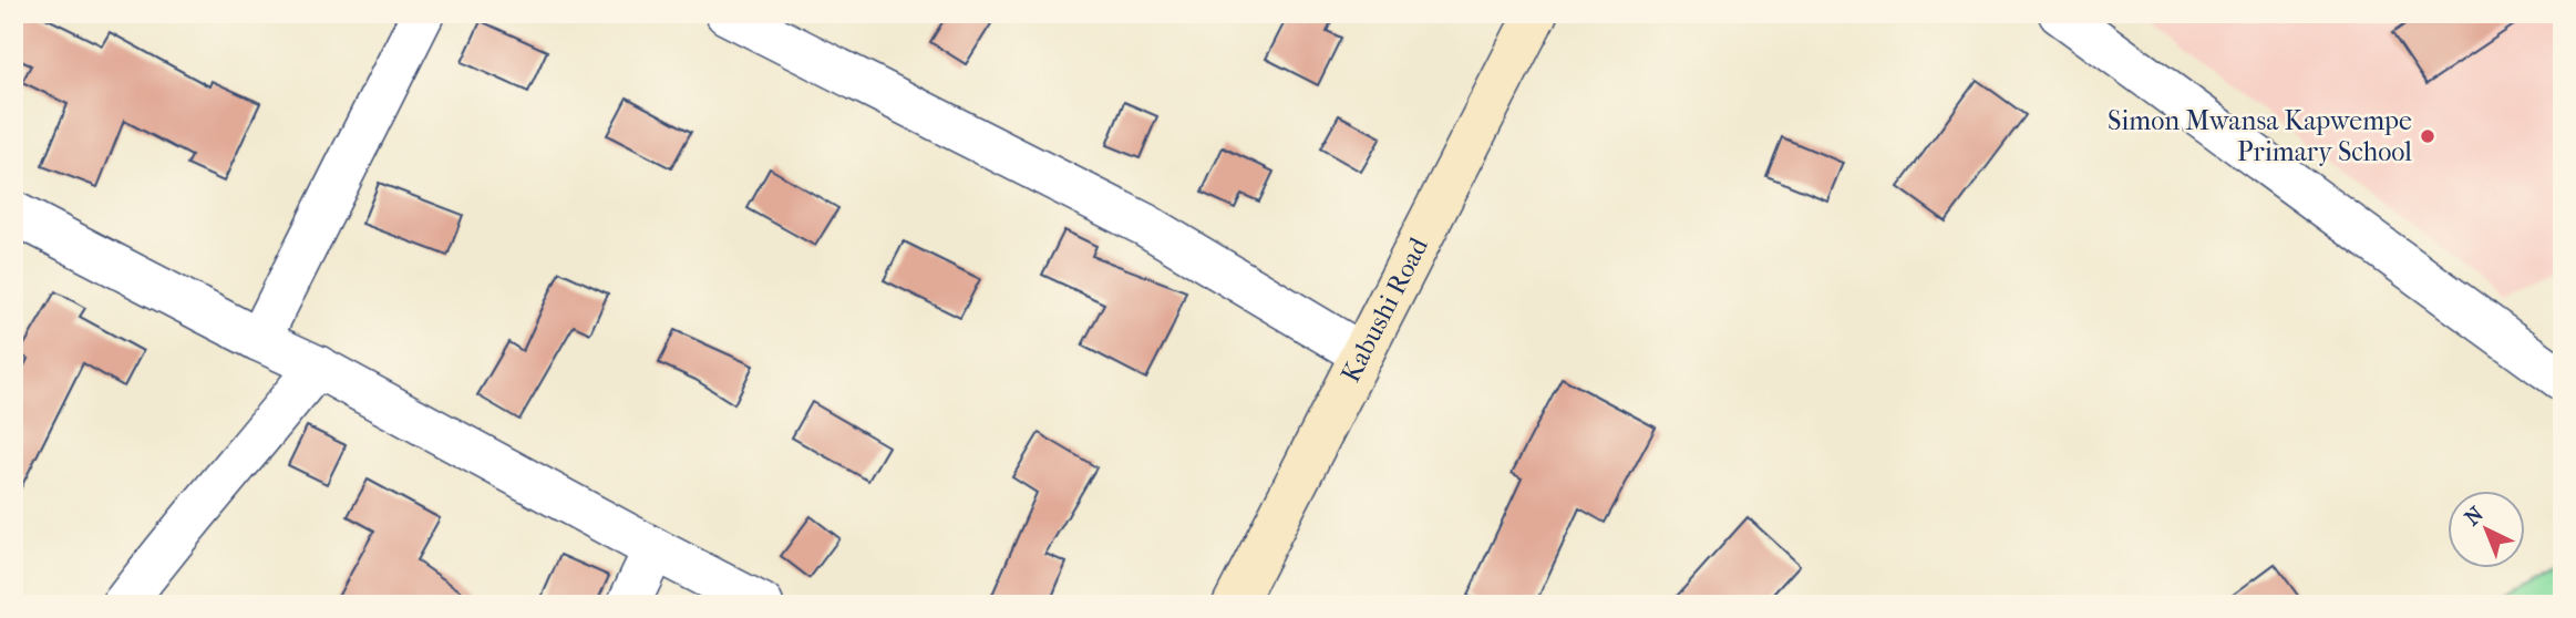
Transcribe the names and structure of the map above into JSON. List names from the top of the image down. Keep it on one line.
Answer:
{"streets":{"main road":["Kabushi Road"]},"places":["Simon Mwansa Kapwempe Primary School"],"north":"top left"}
